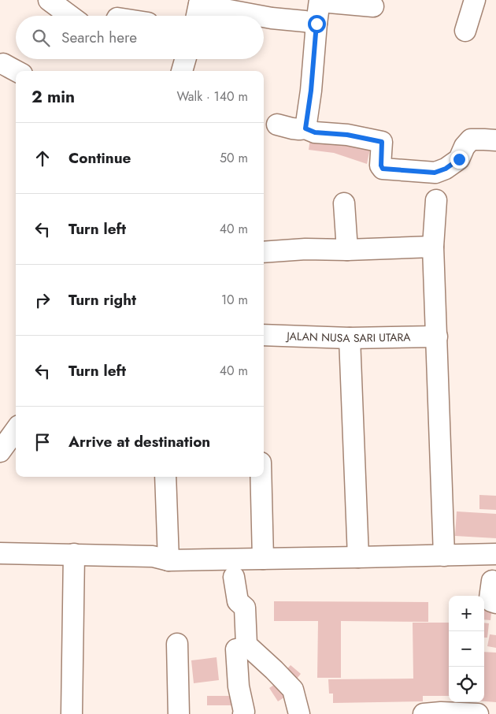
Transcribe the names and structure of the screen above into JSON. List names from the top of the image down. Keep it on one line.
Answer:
{"streets":{"street":["JALAN NUSA SARI UTARA"]},"page":{"search":"Search here","heading":["2 min","Walk · 140 m"],"list":[["Continue","50 m"],["Turn left","40 m"],["Turn right","10 m"],["Turn left","40 m"],"Arrive at destination"],"map_buttons":["+","−"]}}
